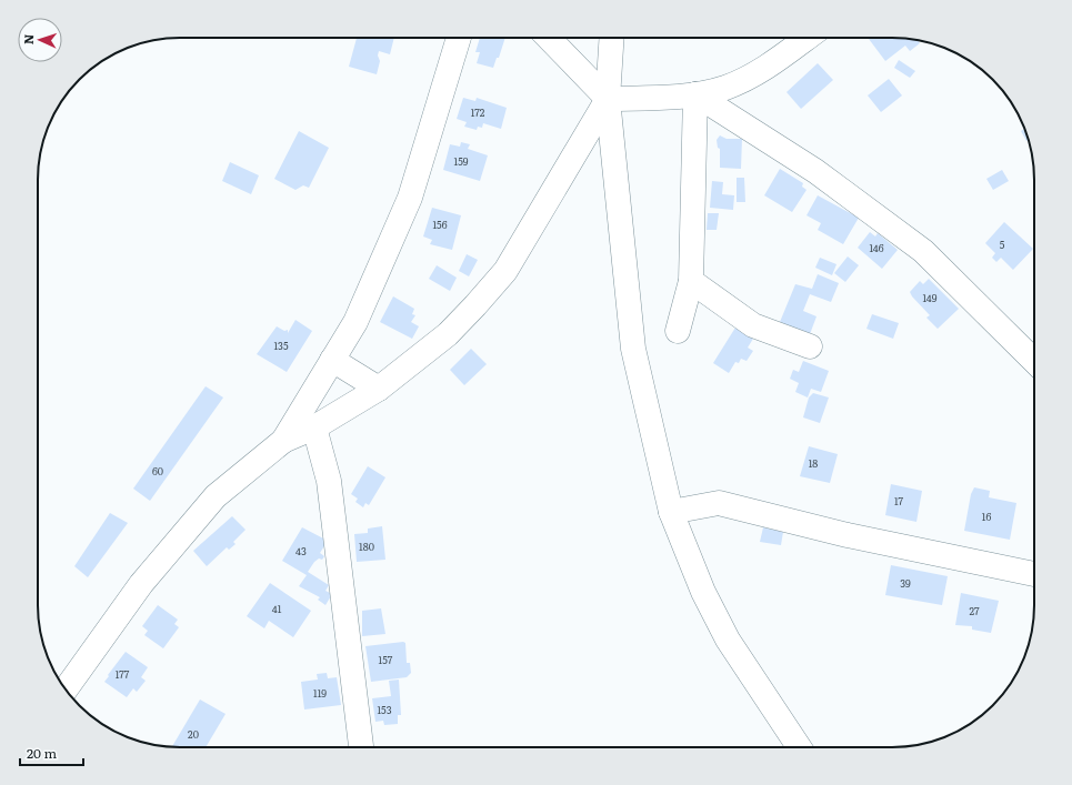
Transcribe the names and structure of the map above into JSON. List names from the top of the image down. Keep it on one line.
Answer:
{"house_numbers":["172","159","156","5","146","149","135","18","60","17","16","180","43","39","41","27","157","177","119","153","20"],"scale_bar":"20 m","north":"left"}
